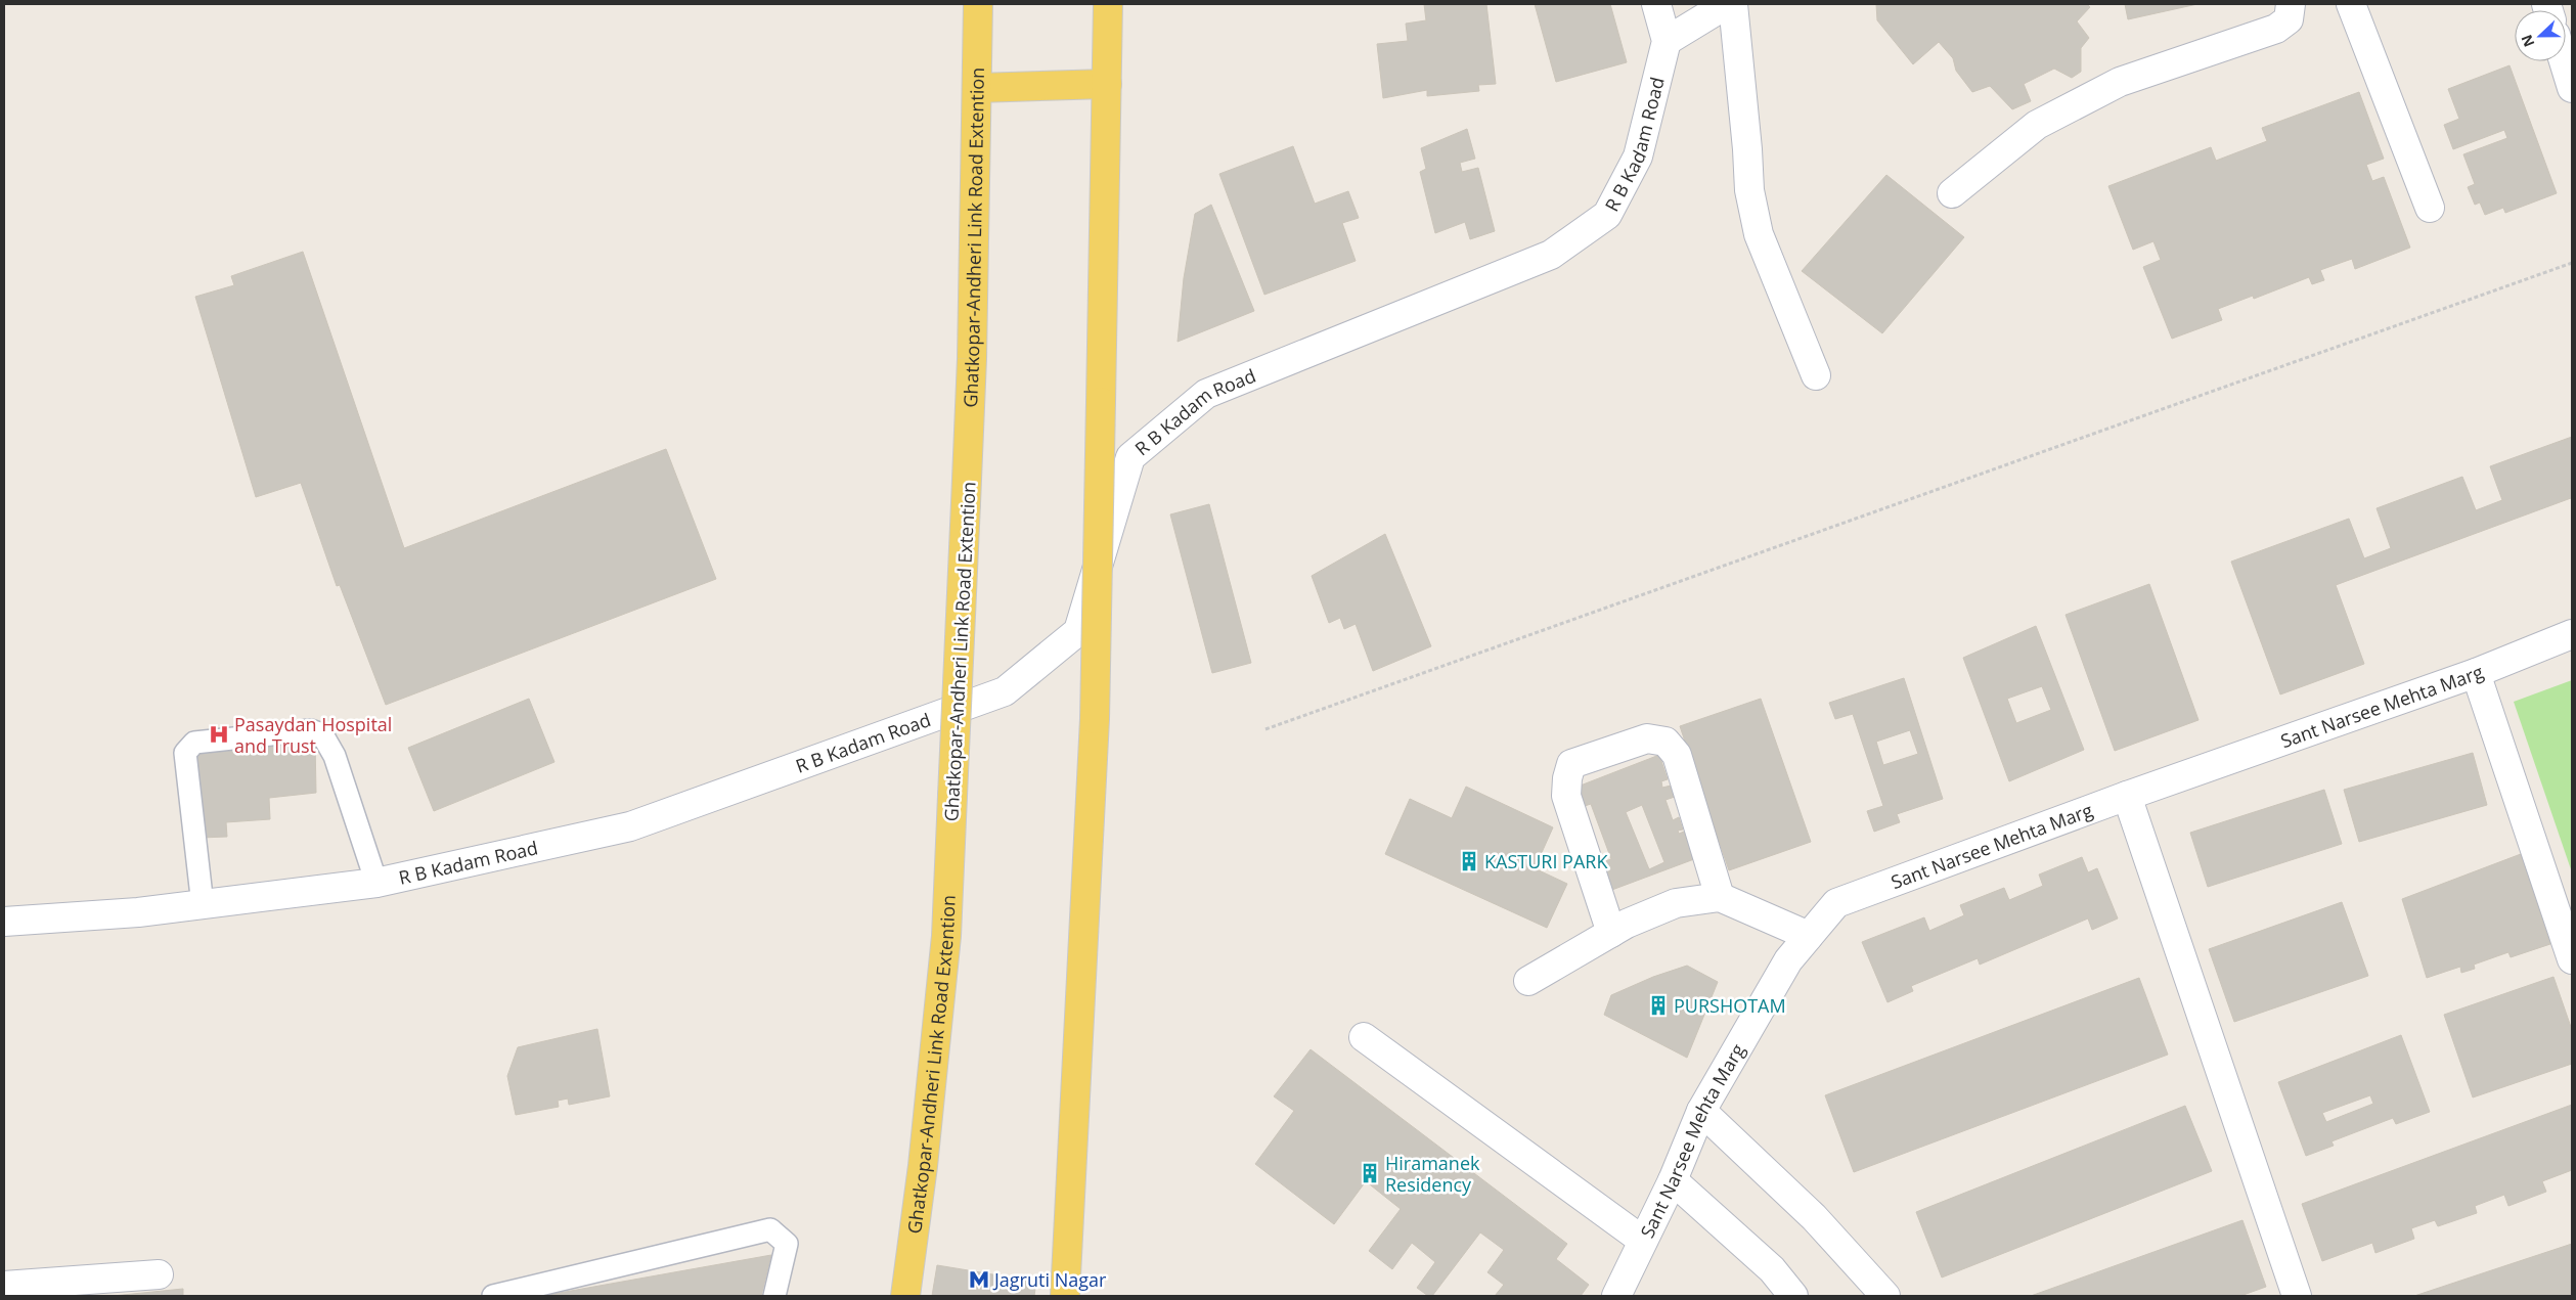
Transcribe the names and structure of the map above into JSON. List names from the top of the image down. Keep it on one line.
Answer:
{"streets":{"main road":["Ghatkopar-Andheri Link Road Extention"],"street":["R B Kadam Road","Sant Narsee Mehta Marg"]},"places":{"hospital":["Pasaydan Hospital and Trust"],"building":["KASTURI PARK","PURSHOTAM","Hiramanek Residency"],"metro station":["Jagruti Nagar"]},"north":"left"}
